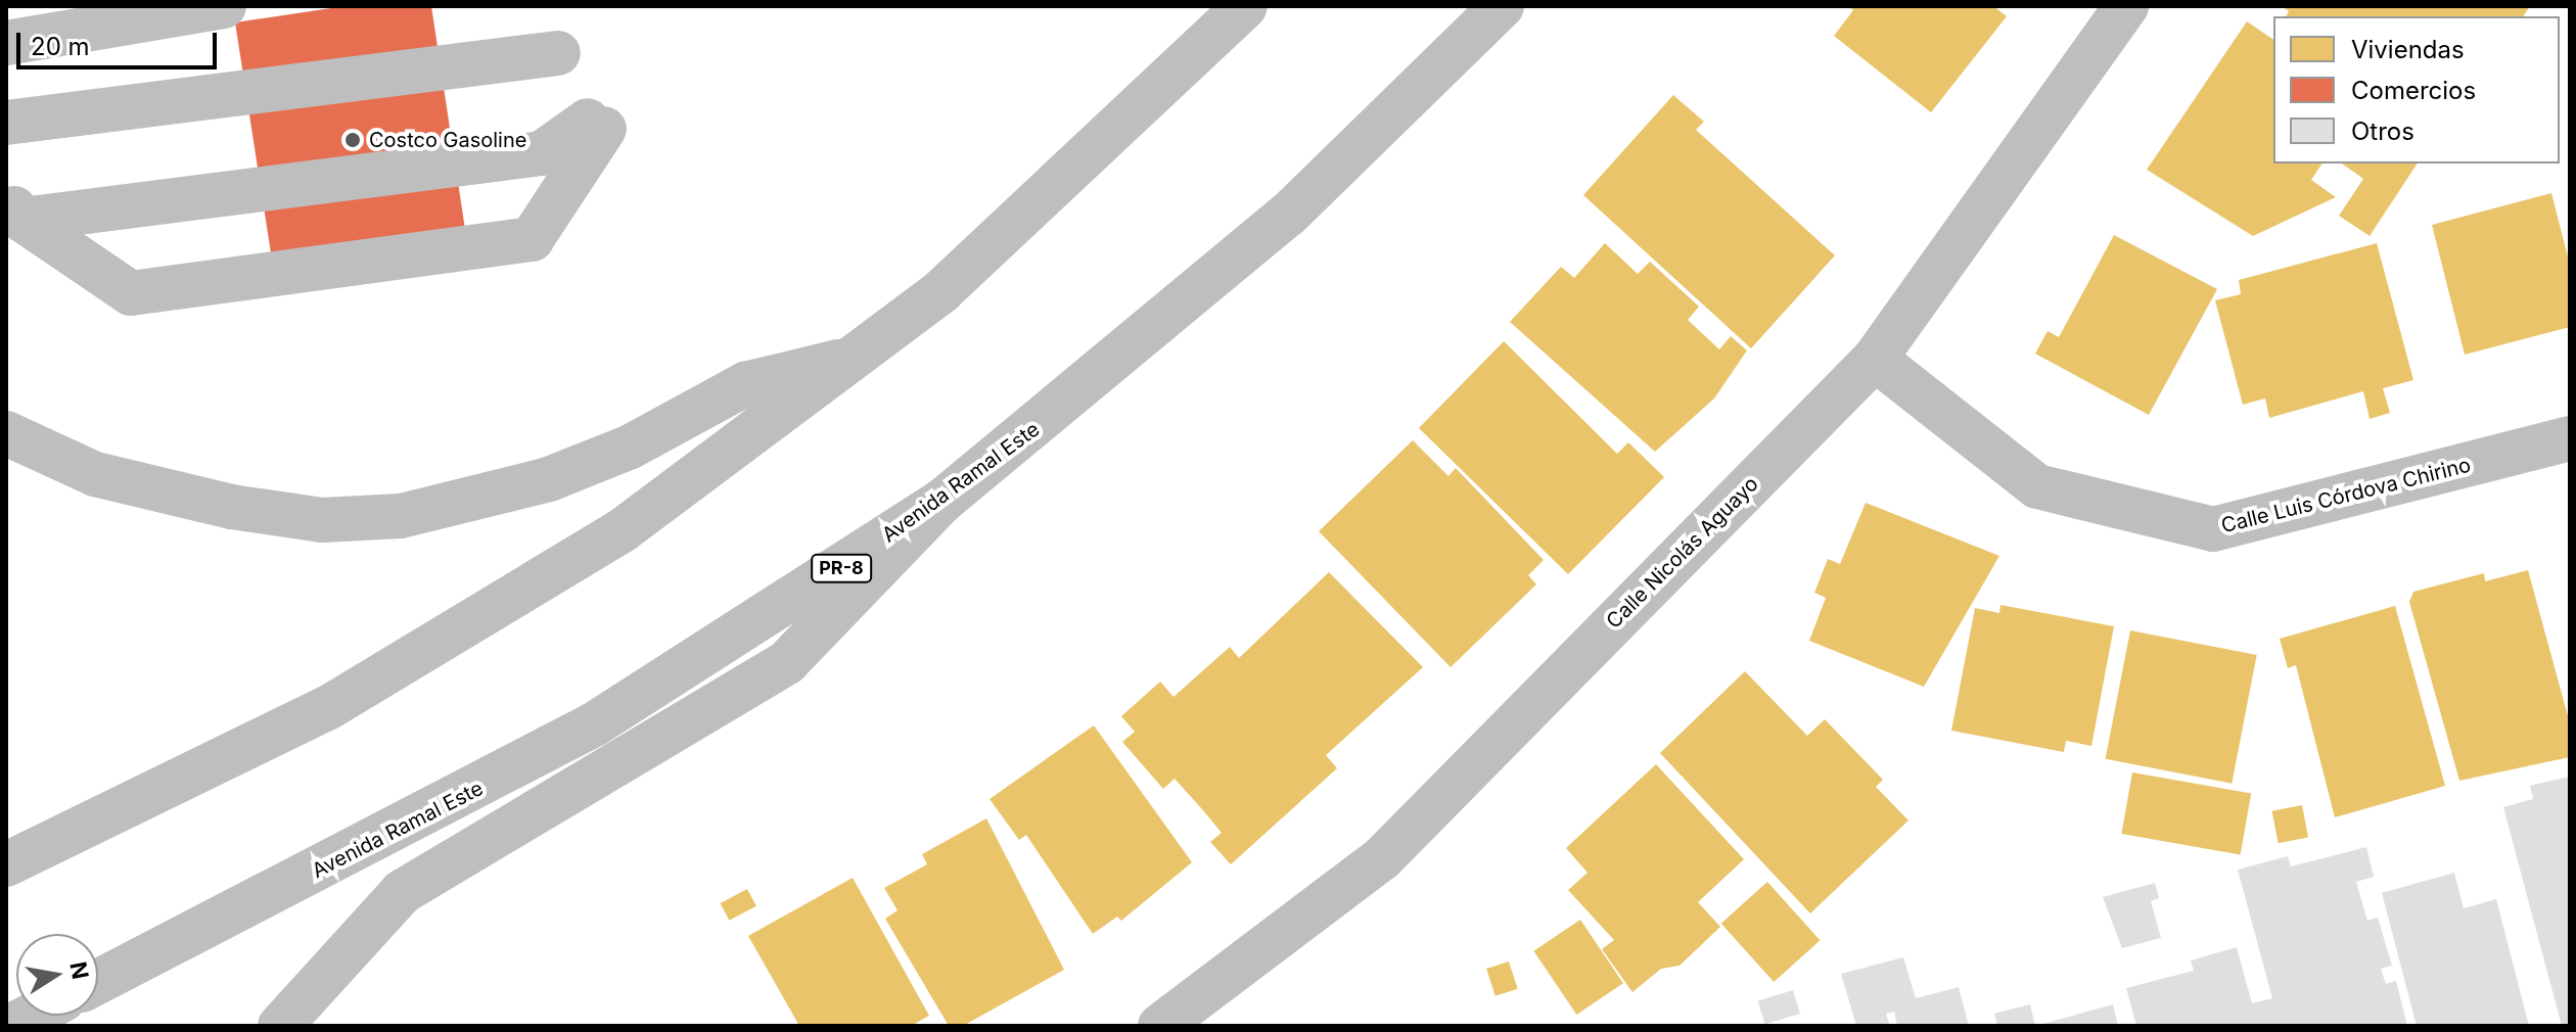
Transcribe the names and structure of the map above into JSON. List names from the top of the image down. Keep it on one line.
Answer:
{"streets":{"main road":["Avenida Ramal Este","Calle Luis Córdova Chirino","Calle Nicolás Aguayo","PR-8"]},"crossings":[["Calle Luis Córdova Chirino","Calle Nicolás Aguayo"]],"places":["Costco Gasoline"],"legend":["Viviendas","Comercios","Otros"],"scale_bar":"20 m","north":"right"}
